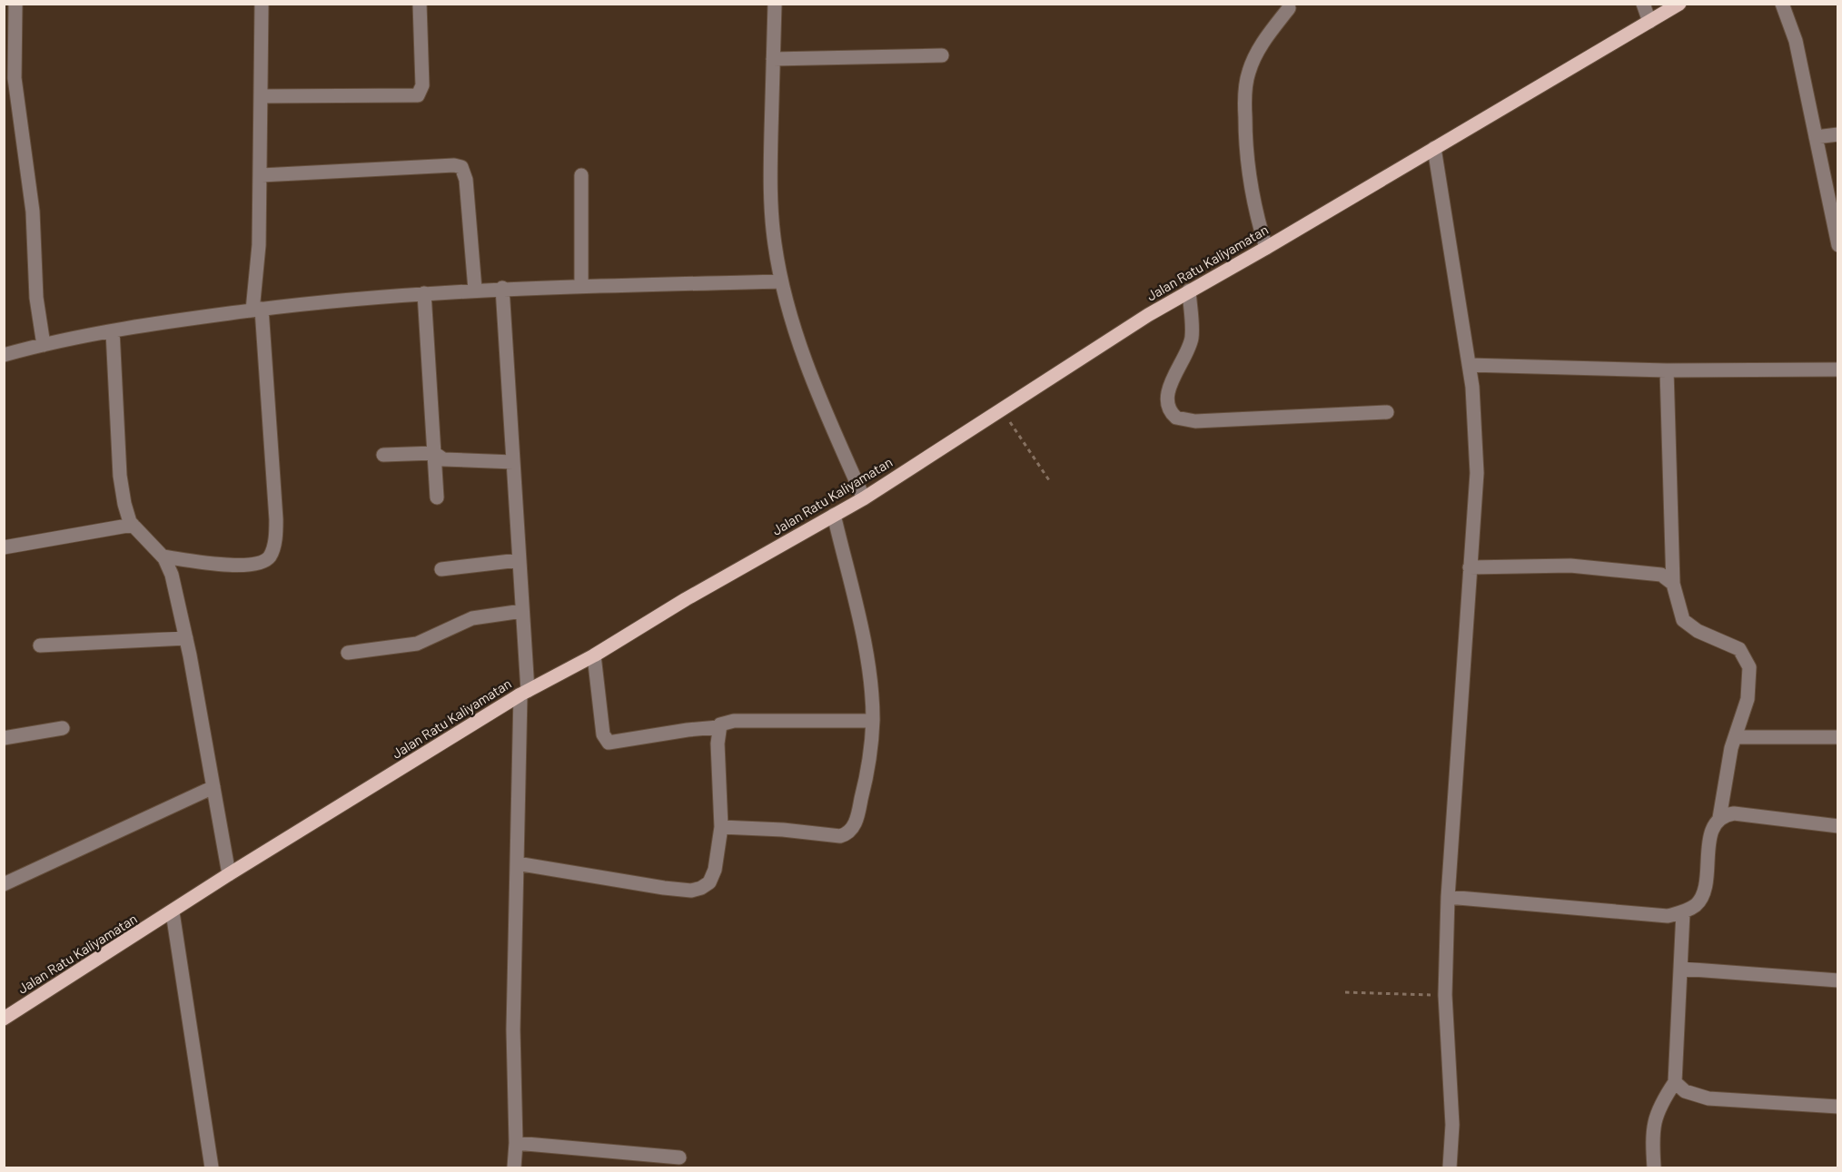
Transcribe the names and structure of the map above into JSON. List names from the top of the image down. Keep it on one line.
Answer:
{"streets":{"main road":["Jalan Ratu Kaliyamatan"]}}
